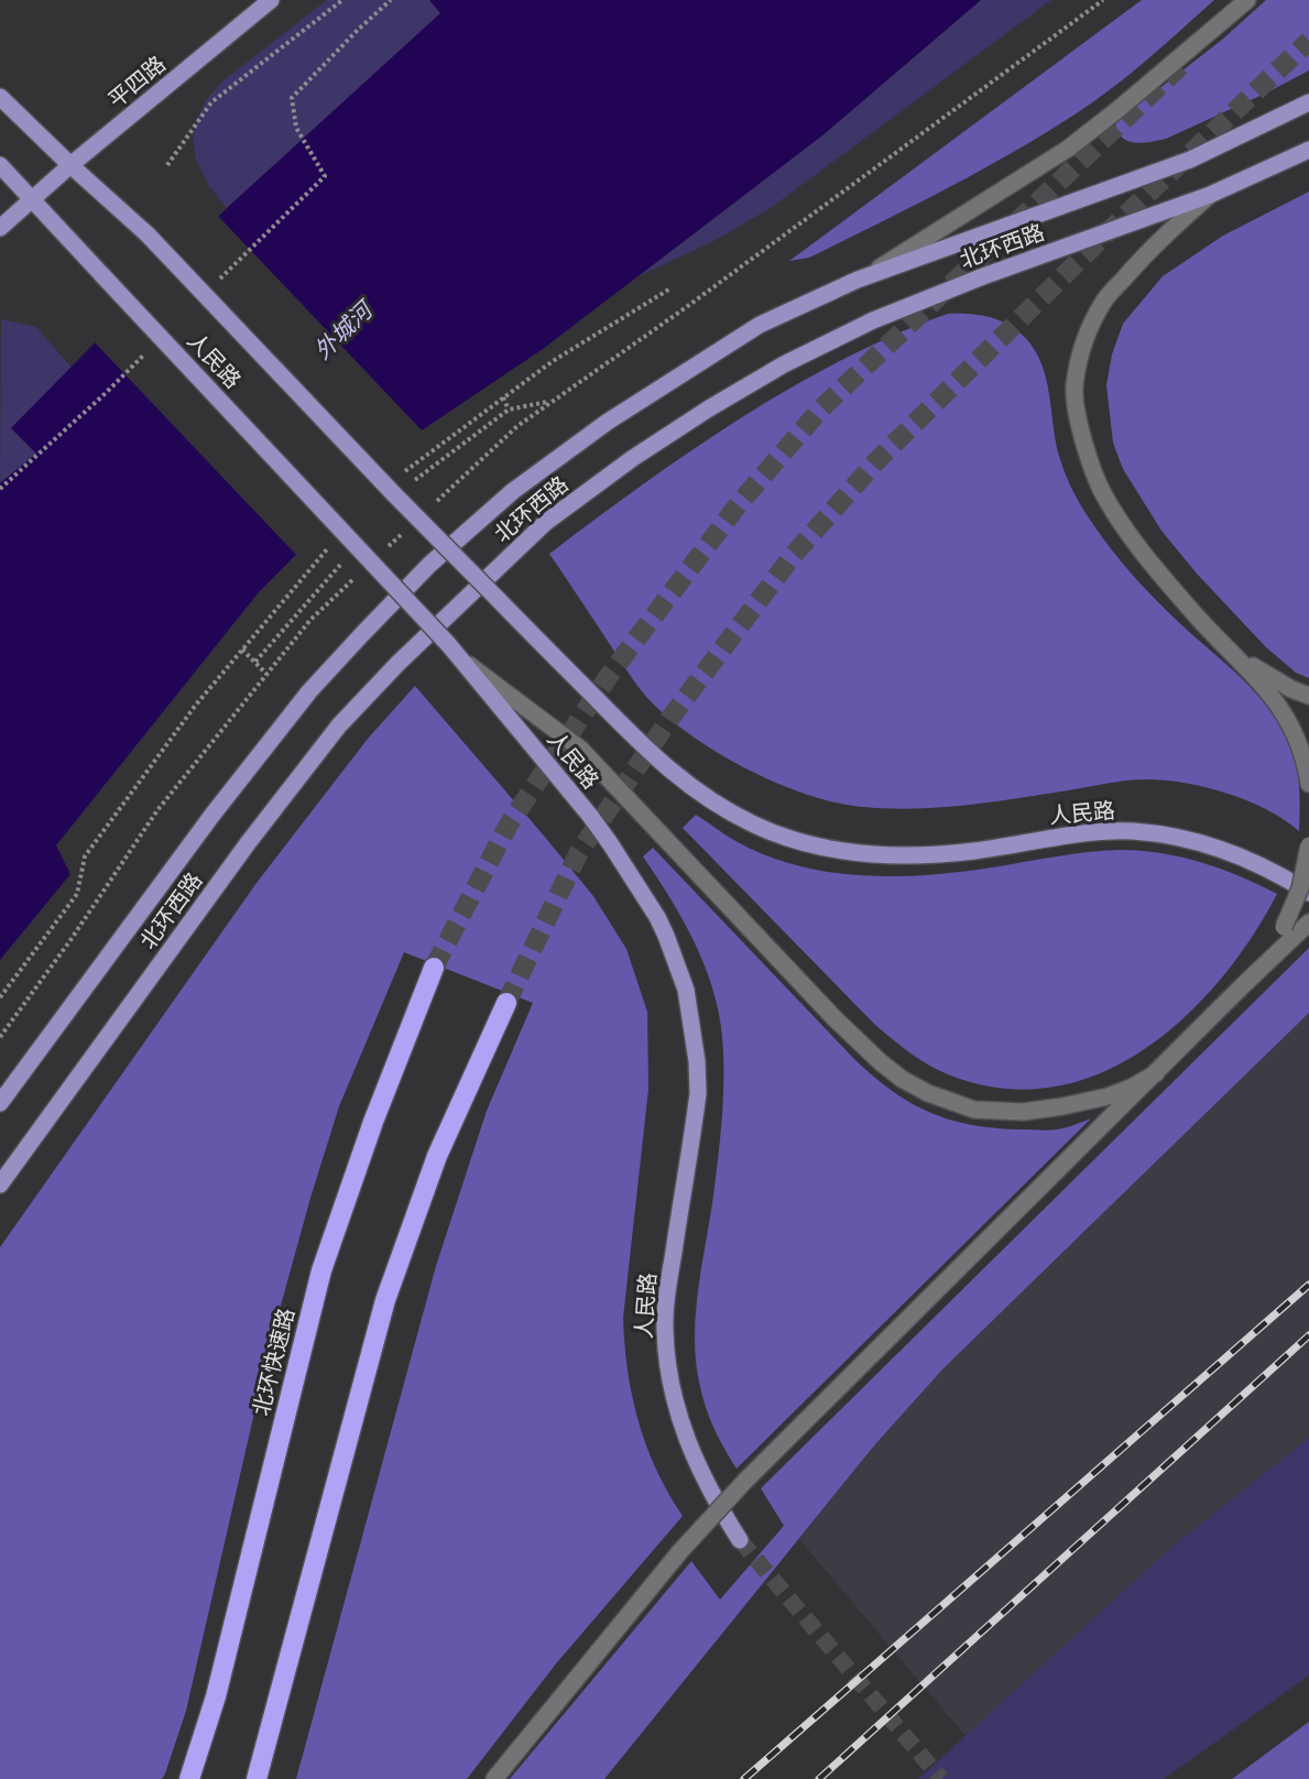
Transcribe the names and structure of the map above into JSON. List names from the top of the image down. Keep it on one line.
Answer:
{"streets":{"highway":["北环快速路"],"main road":["平四路","北环西路","人民路"]},"crossings":[["平四路","人民路"]],"water":["外城河"]}
